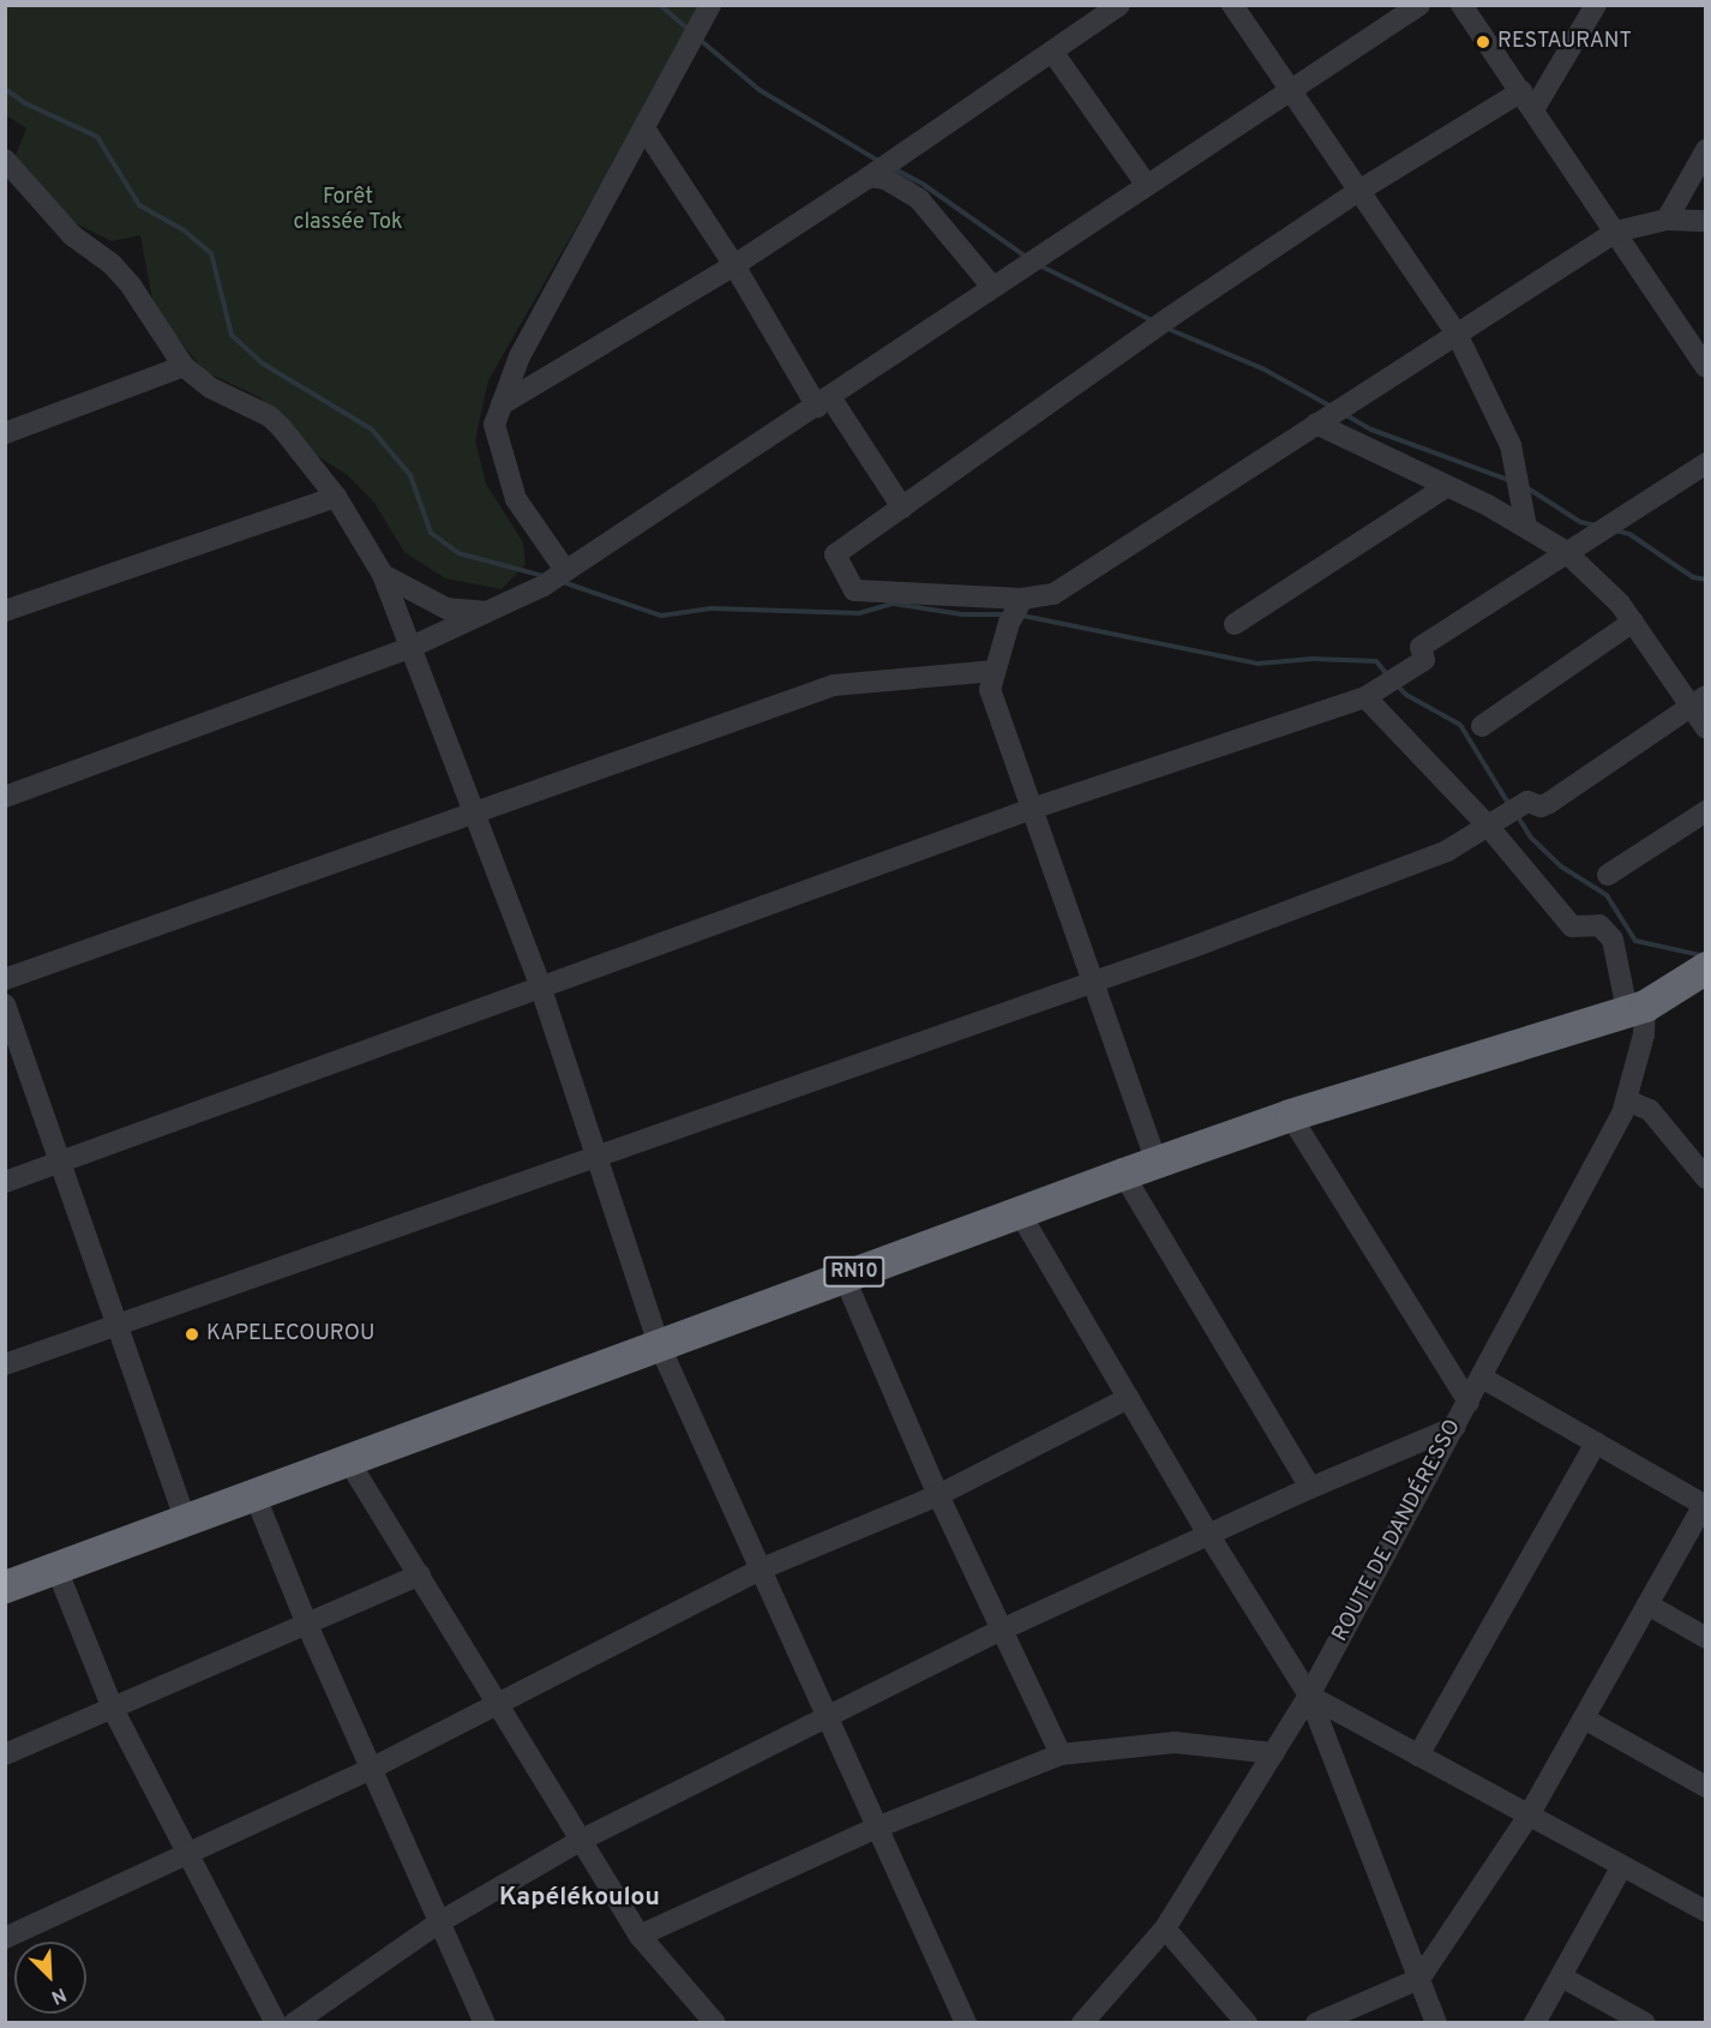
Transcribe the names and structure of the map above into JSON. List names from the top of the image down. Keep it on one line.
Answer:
{"streets":{"highway":["RN10"],"street":["ROUTE DE DANDÉRESSO"]},"crossings":[["RN10","ROUTE DE DANDÉRESSO"]],"districts":["Kapélékoulou"],"parks":["Forêt classée Tok"],"places":["RESTAURANT","KAPELECOUROU"],"north":"bottom right"}
